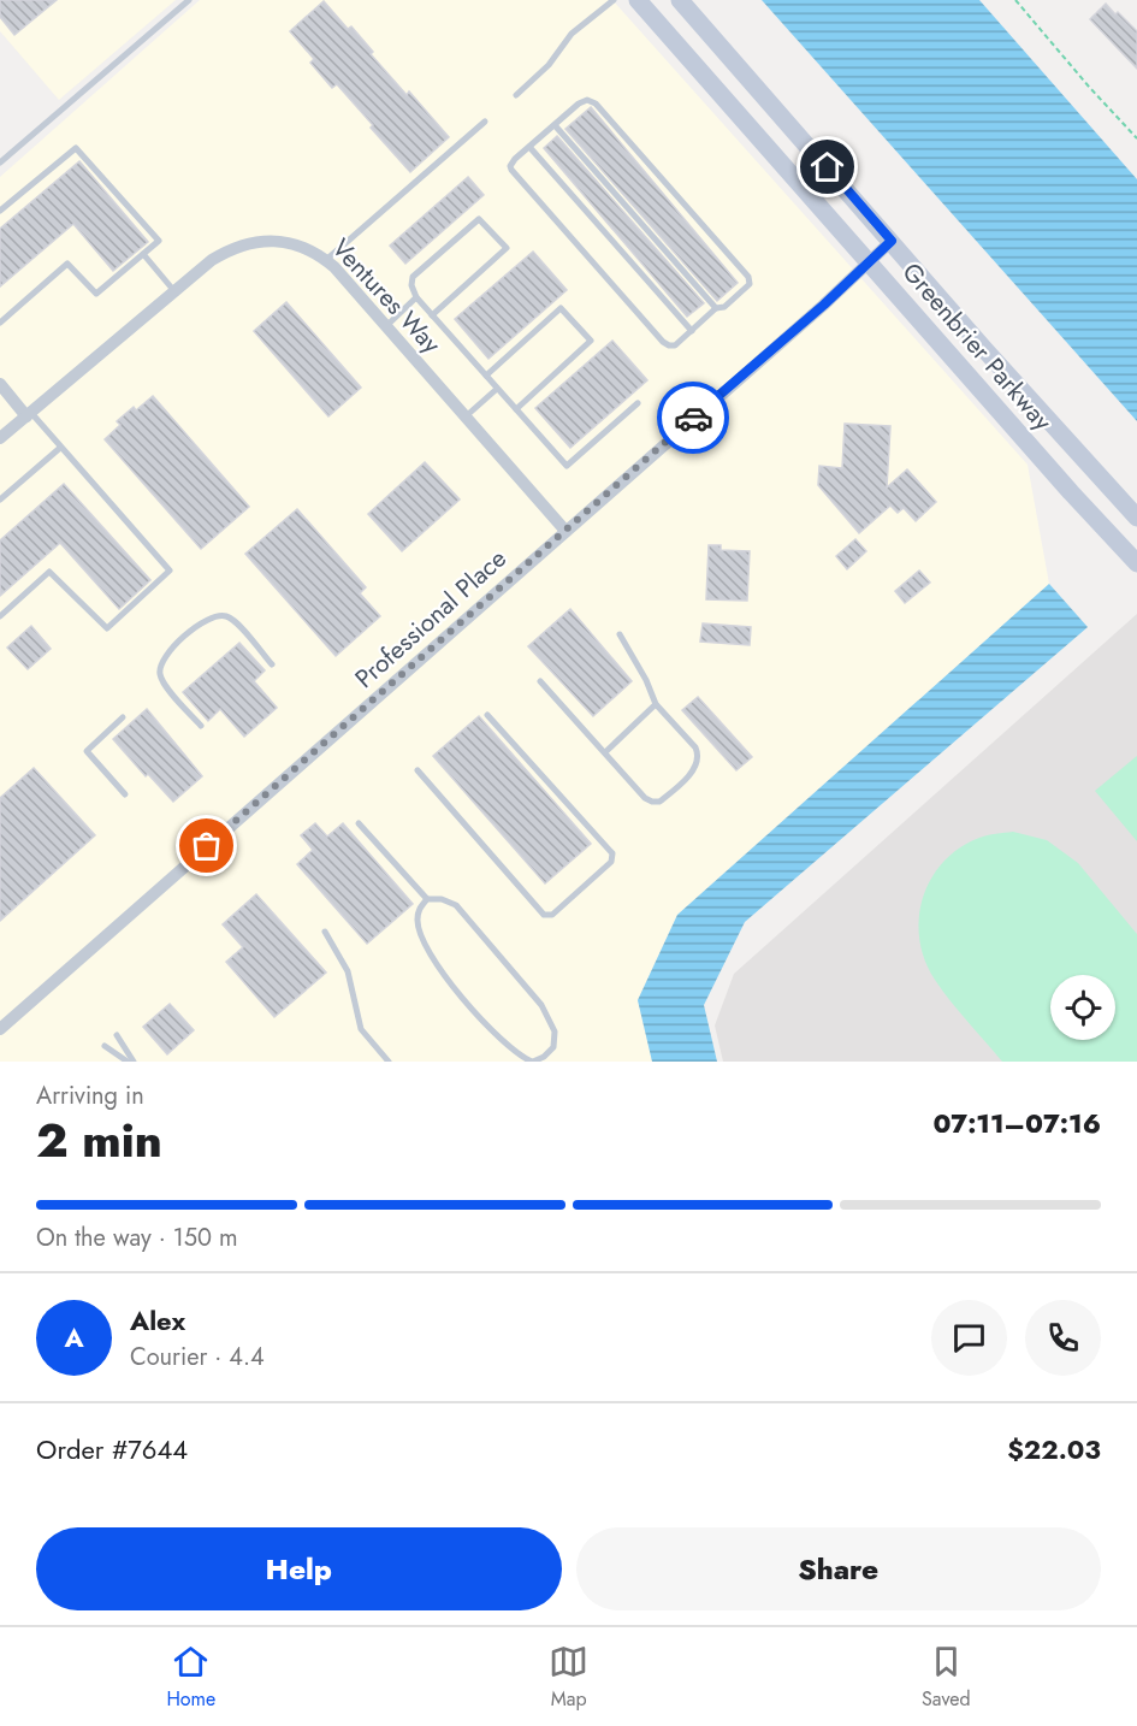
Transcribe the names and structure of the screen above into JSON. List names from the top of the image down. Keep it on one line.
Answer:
{"streets":{"main road":["Greenbrier Parkway"],"street":["Ventures Way","Professional Place"]},"crossings":[["Ventures Way","Professional Place"],["Greenbrier Parkway","Professional Place"]],"page":{"heading":["2 min","Arriving in","07:11–07:16"],"panel":["Alex","Courier · 4.4","Order #7644","$22.03"],"bar":"On the way · 150 m","round":"A","buttons":["Help","Share"],"tabs":["Home","Map","Saved"]}}
